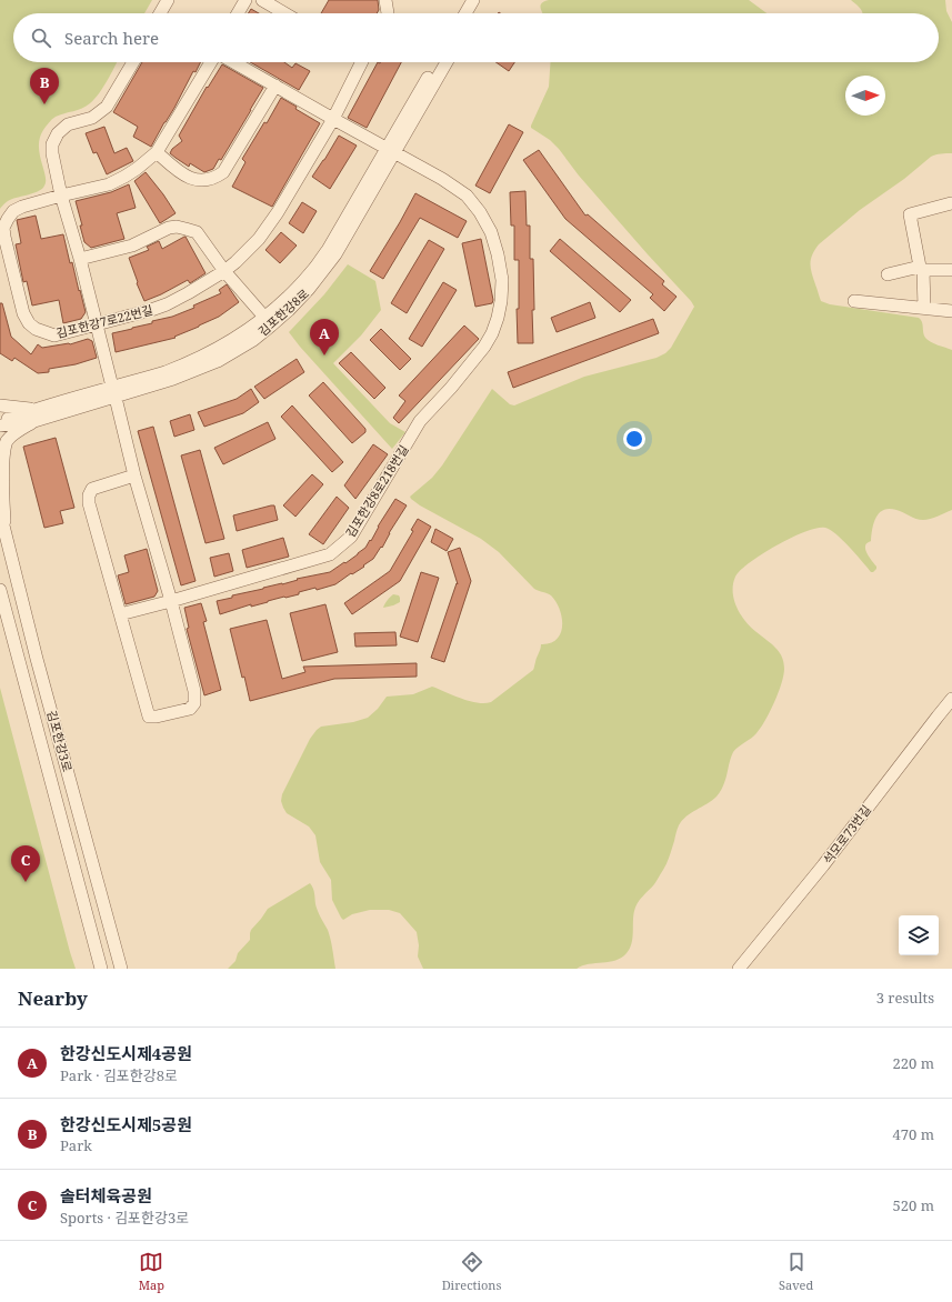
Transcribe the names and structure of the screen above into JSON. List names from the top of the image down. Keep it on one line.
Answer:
{"streets":{"street":["김포한강8로","김포한강7로22번길","김포한강8로218번길","김포한강3로","석모로73번길"]},"crossings":[["김포한강8로","김포한강8로218번길"],["김포한강7로22번길","김포한강8로218번길"]],"north":"right","page":{"search":"Search here","pins":["B","A","C"],"heading":["Nearby","3 results"],"list":[{"mark":"A","name":"한강신도시제4공원","note":"Park · 김포한강8로","value":"220 m"},{"mark":"B","name":"한강신도시제5공원","note":"Park","value":"470 m"},{"mark":"C","name":"솔터체육공원","note":"Sports · 김포한강3로","value":"520 m"}],"nav":["Map","Directions","Saved"]}}
